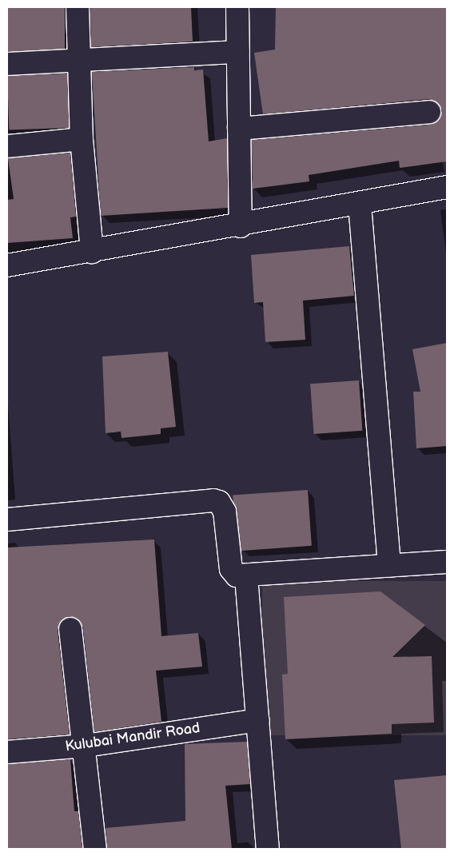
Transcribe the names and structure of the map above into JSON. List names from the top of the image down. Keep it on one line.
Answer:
{"streets":{"street":["Kulubai Mandir Road"]}}
